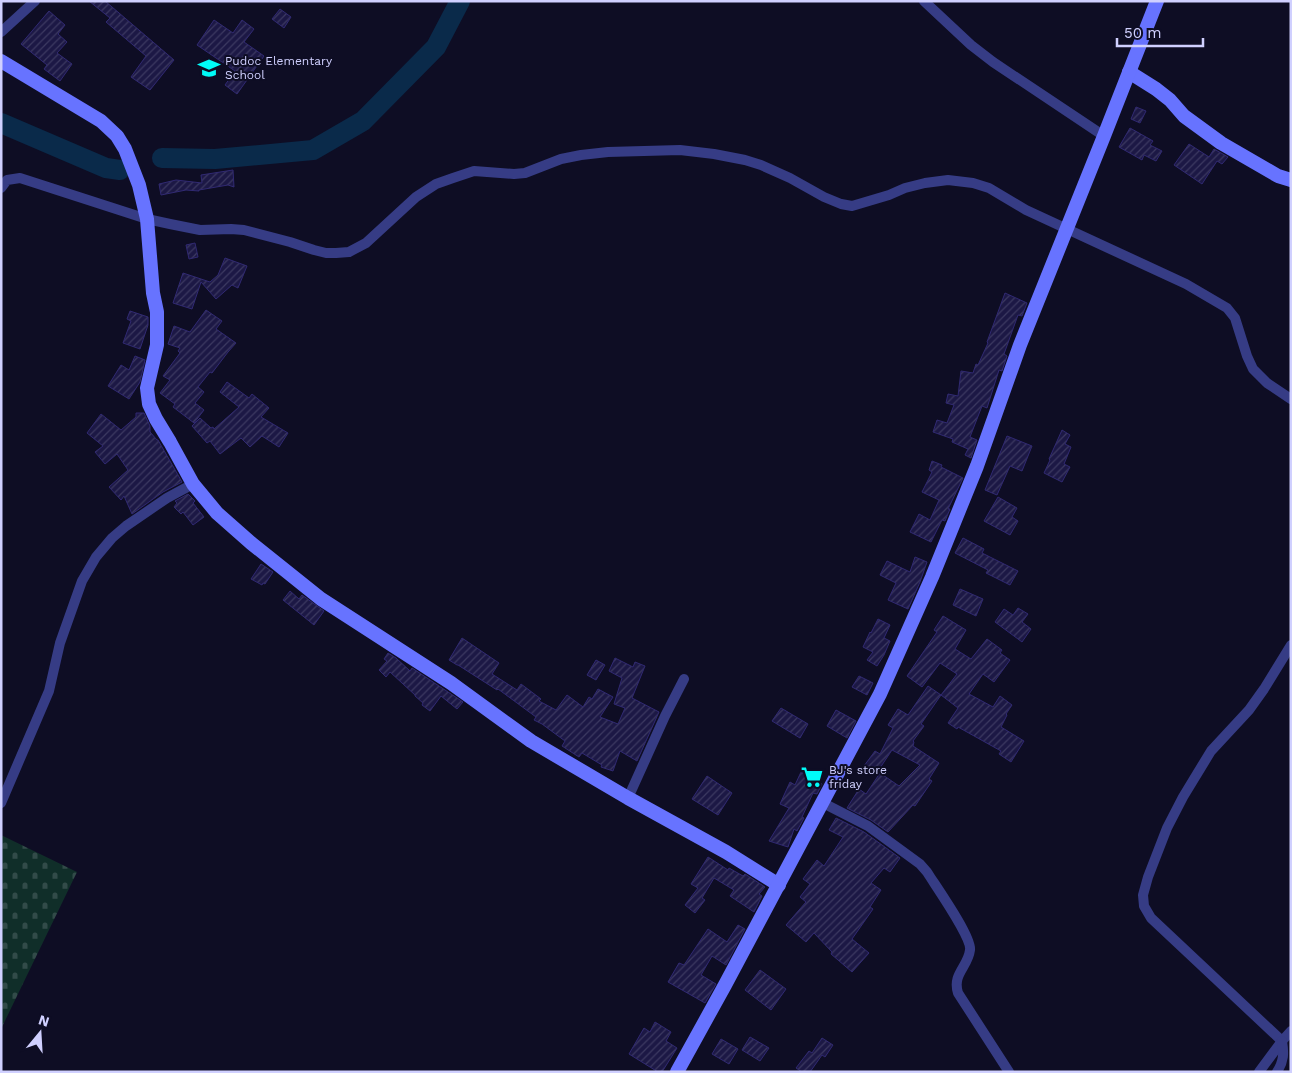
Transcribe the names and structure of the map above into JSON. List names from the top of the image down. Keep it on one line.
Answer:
{"places":{"school or university":["Pudoc Elementary School"],"supermarket":["BJ's store friday"]},"scale_bar":"50 m","north":"top"}
